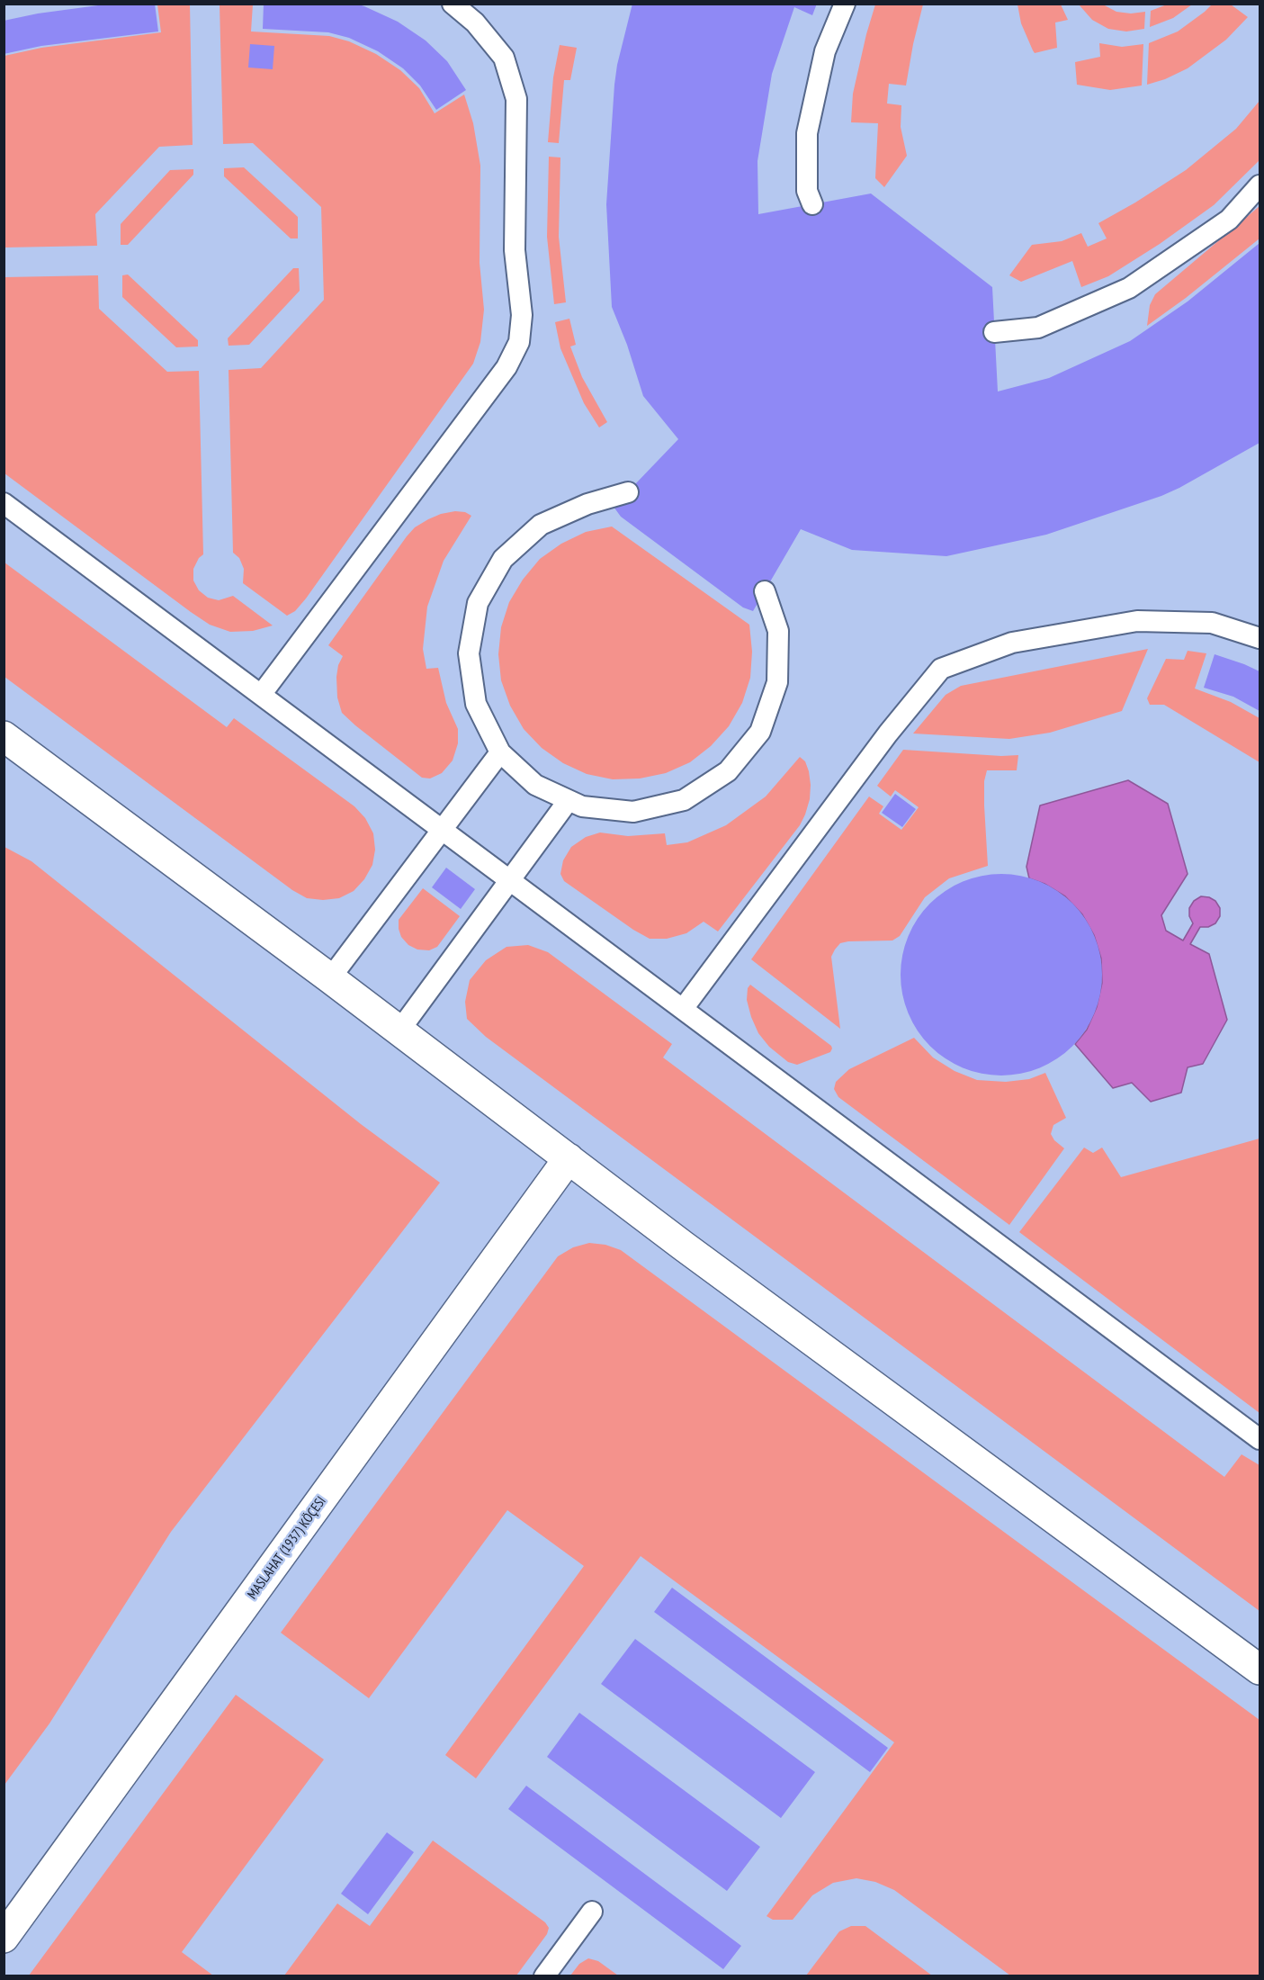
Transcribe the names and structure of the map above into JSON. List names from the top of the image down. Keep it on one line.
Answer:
{"streets":{"street":["MASLAHAT (1937) KÖÇESI"]}}
